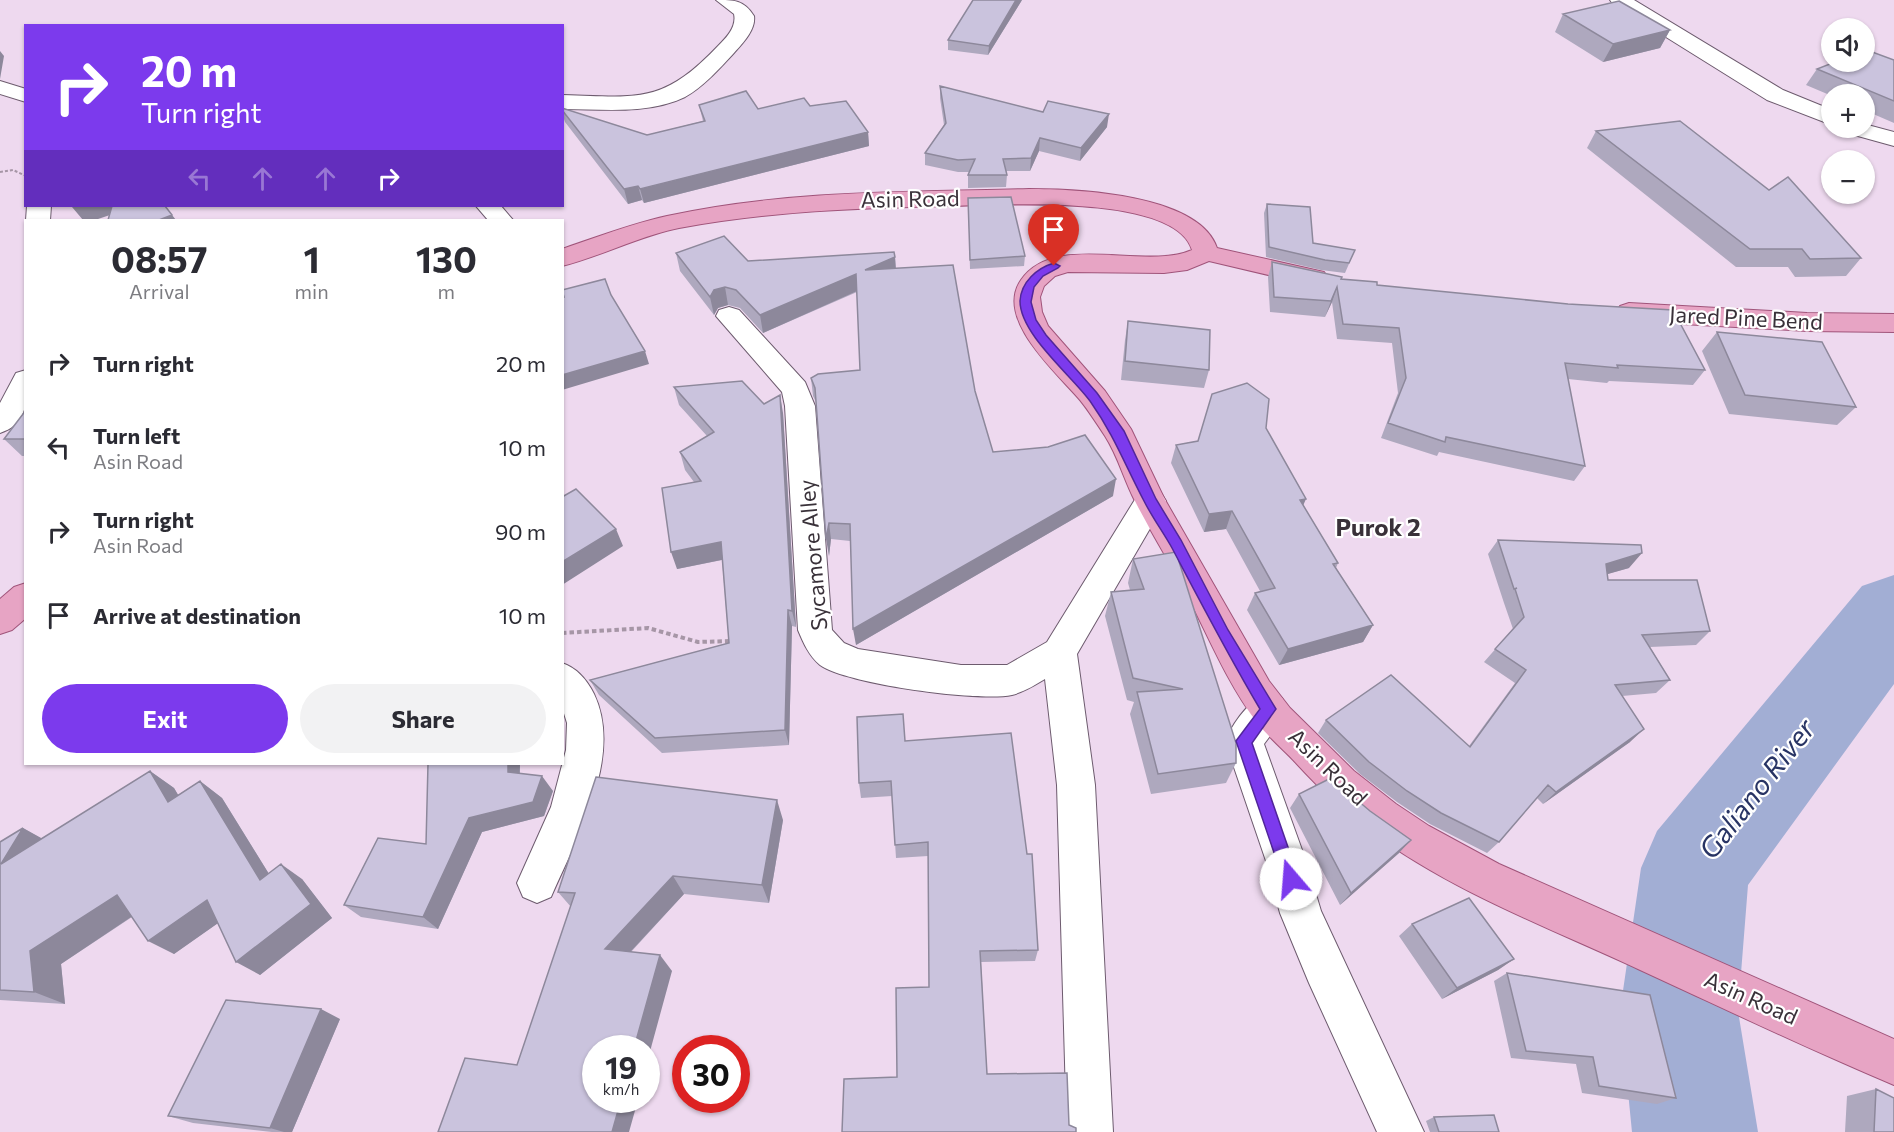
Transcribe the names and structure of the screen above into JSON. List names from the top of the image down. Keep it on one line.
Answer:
{"streets":{"main road":["Asin Road","Jared Pine Bend"],"street":["Sycamore Alley"]},"crossings":[["Asin Road","Sycamore Alley"]],"districts":["Purok 2"],"water":["Galiano River"],"page":{"map_buttons":["+","−"],"turn":["20 m","Turn right"],"eta":["08:57","Arrival","1","min","130","m"],"list":[{"name":"Turn right","value":"20 m"},{"name":"Turn left","note":"Asin Road","value":"10 m"},{"name":"Turn right","note":"Asin Road","value":"90 m"},{"name":"Arrive at destination","value":"10 m"}],"buttons":["Exit","Share"],"speed":"19 km/h","limit":"30"}}
